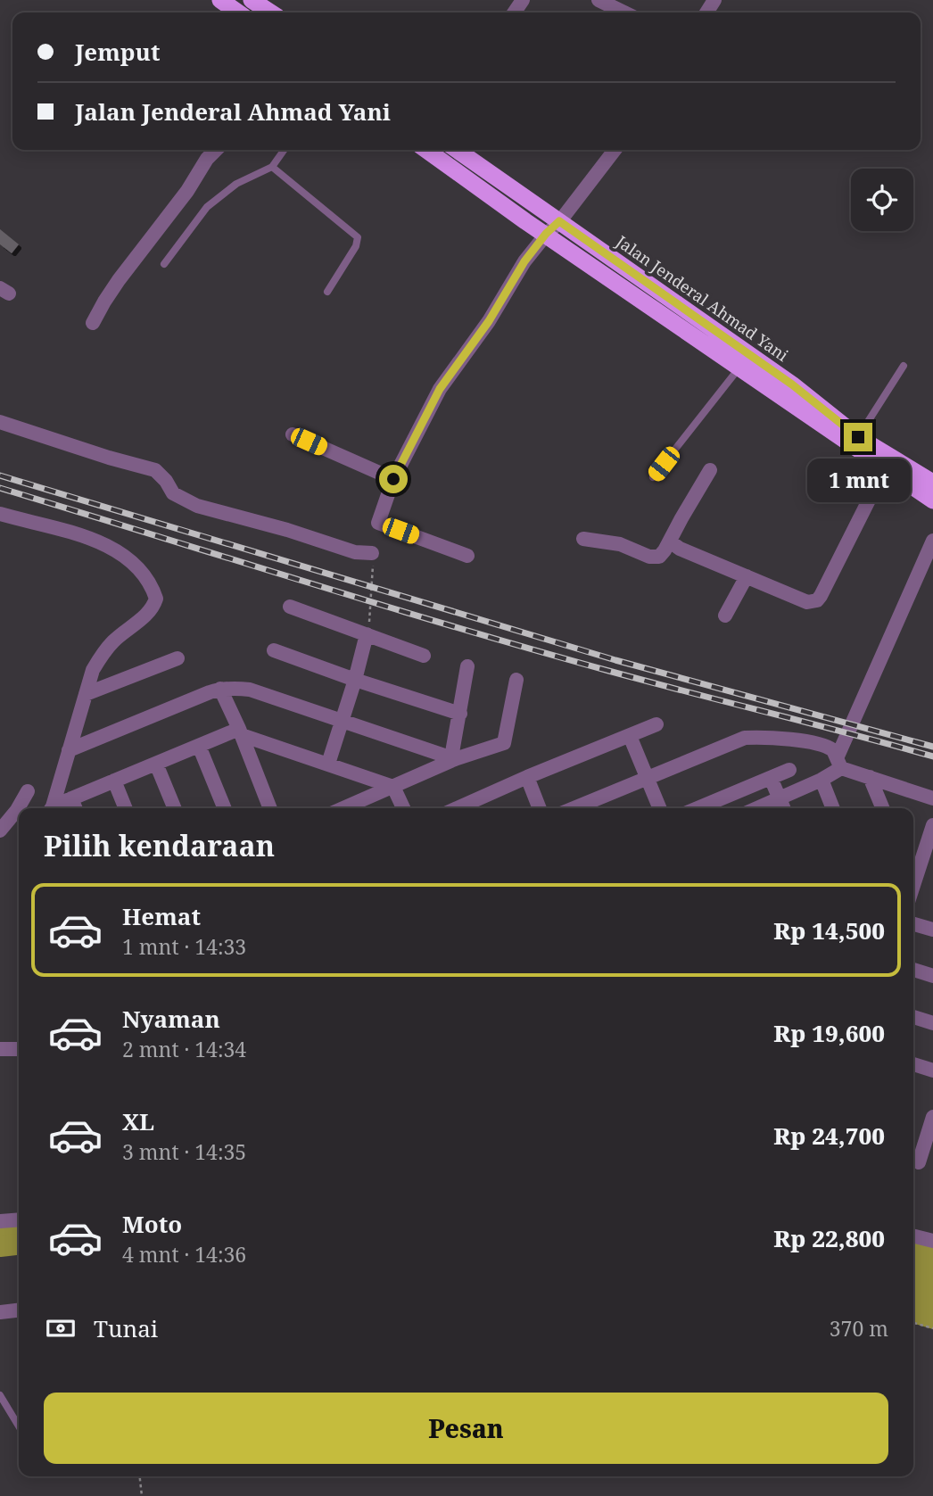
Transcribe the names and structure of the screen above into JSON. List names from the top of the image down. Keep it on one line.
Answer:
{"streets":{"highway":["Jalan Jenderal Ahmad Yani"]},"page":{"banner":["Jemput","Jalan Jenderal Ahmad Yani"],"bubble":"1 mnt","heading":"Pilih kendaraan","list":[{"name":"Hemat","note":"1 mnt · 14:33","value":"Rp 14,500"},{"name":"Nyaman","note":"2 mnt · 14:34","value":"Rp 19,600"},{"name":"XL","note":"3 mnt · 14:35","value":"Rp 24,700"},{"name":"Moto","note":"4 mnt · 14:36","value":"Rp 22,800"}],"pay":["Tunai","370 m"],"buttons":"Pesan"}}
